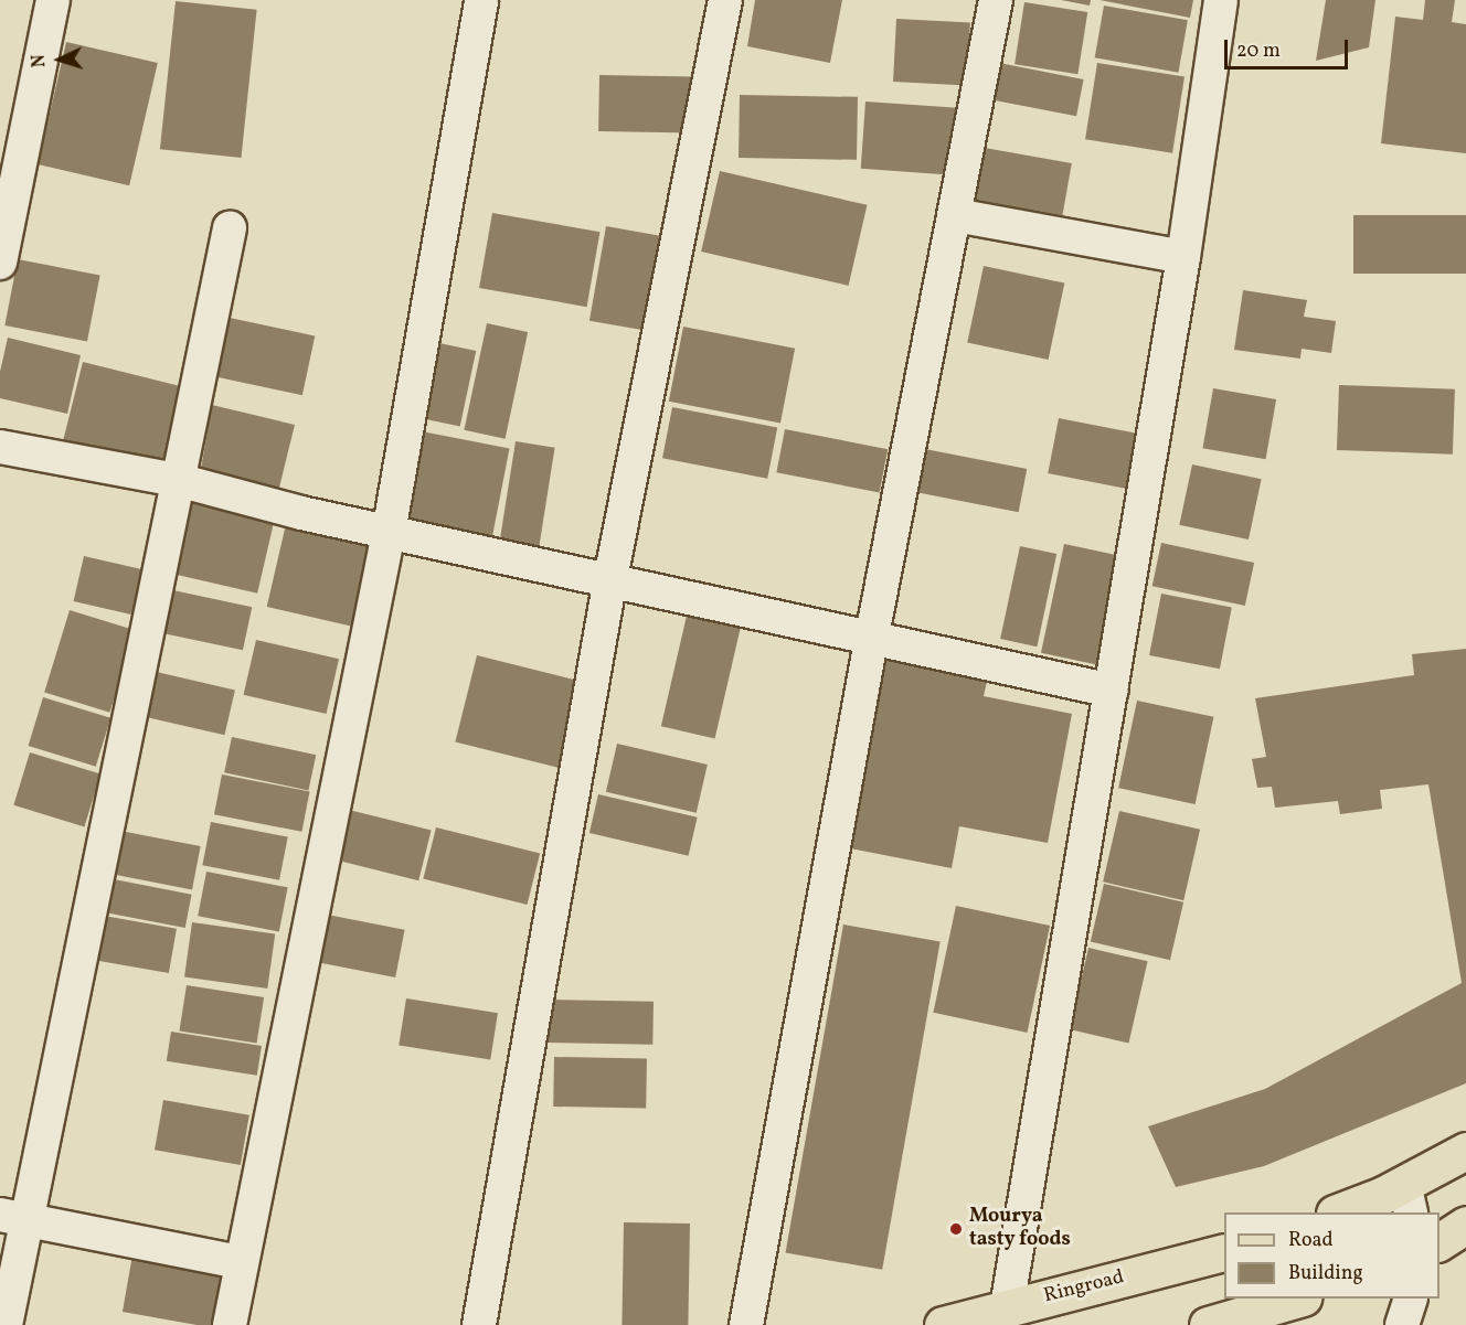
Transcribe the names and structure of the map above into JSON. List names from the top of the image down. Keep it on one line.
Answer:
{"streets":{"main road":["Ringroad"]},"places":["Mourya tasty foods"],"legend":["Road","Building"],"scale_bar":"20 m","north":"left"}
